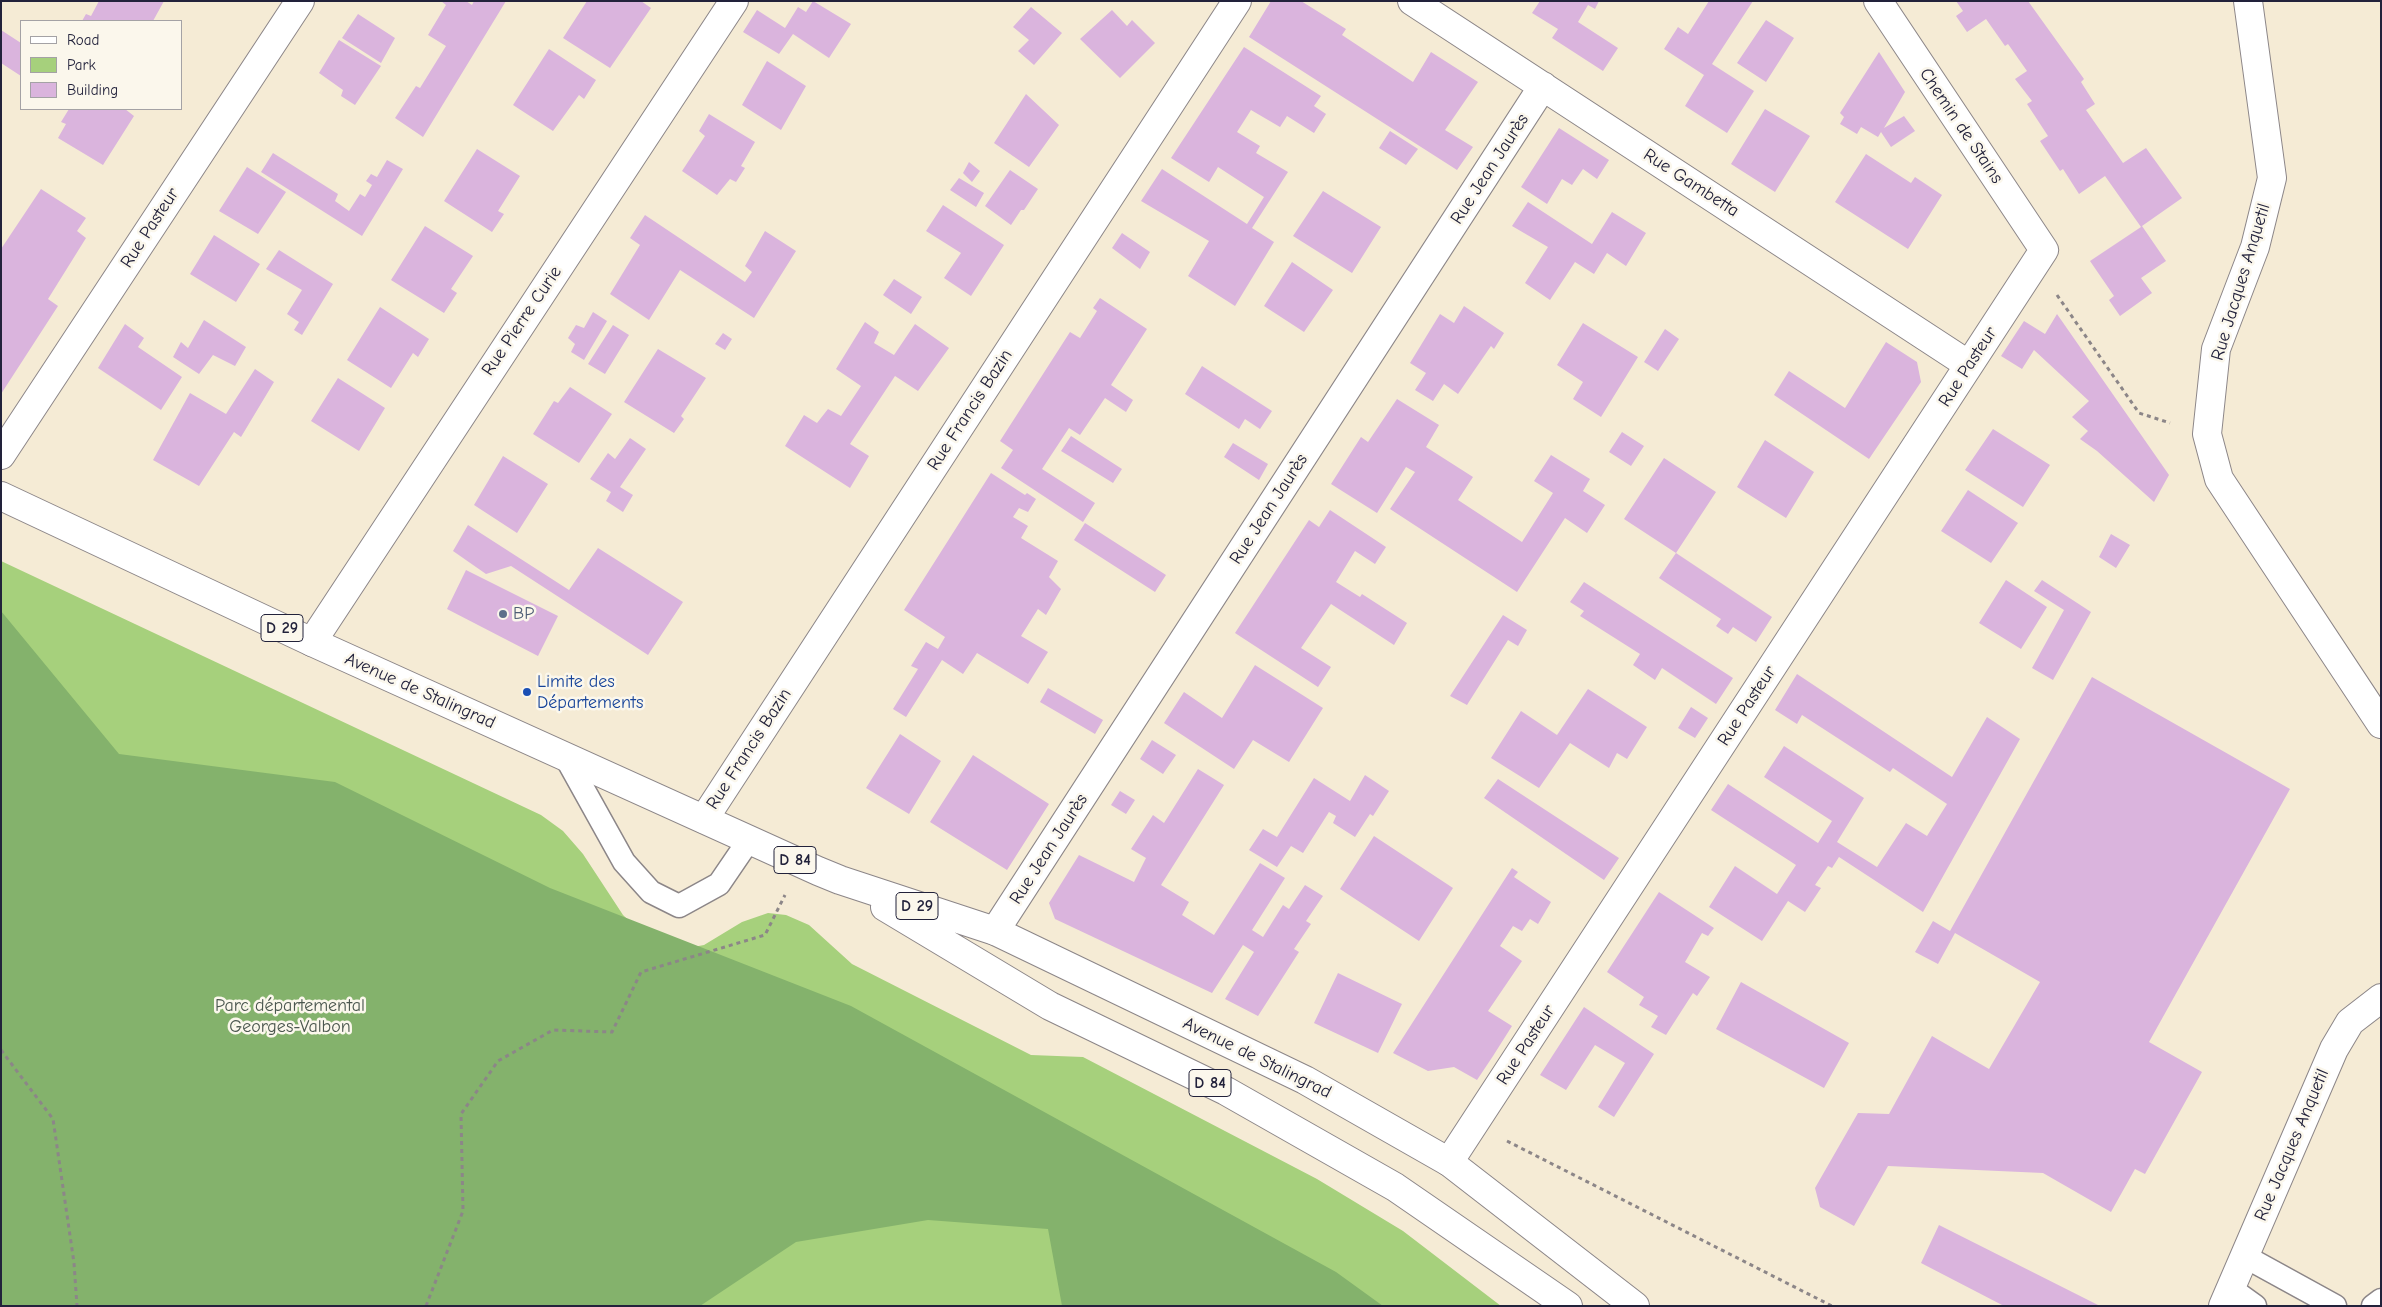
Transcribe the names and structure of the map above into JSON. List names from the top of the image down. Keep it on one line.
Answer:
{"streets":{"street":["Chemin de Stains","Rue Jean Jaurès","Rue Gambetta","Rue Pasteur","Rue Jacques Anquetil","Rue Pierre Curie","Rue Francis Bazin","D 29","Avenue de Stalingrad","D 84"]},"crossings":[["Chemin de Stains","Rue Pasteur"],["Rue Jean Jaurès","Rue Gambetta"],["Rue Jean Jaurès","Avenue de Stalingrad"],["Rue Gambetta","Rue Pasteur"],["Rue Pasteur","Avenue de Stalingrad"],["Rue Pierre Curie","Avenue de Stalingrad"],["Rue Francis Bazin","Avenue de Stalingrad"]],"parks":["Parc départemental Georges-Valbon"],"places":["BP","Limite des Départements"],"legend":["Road","Park","Building"]}
